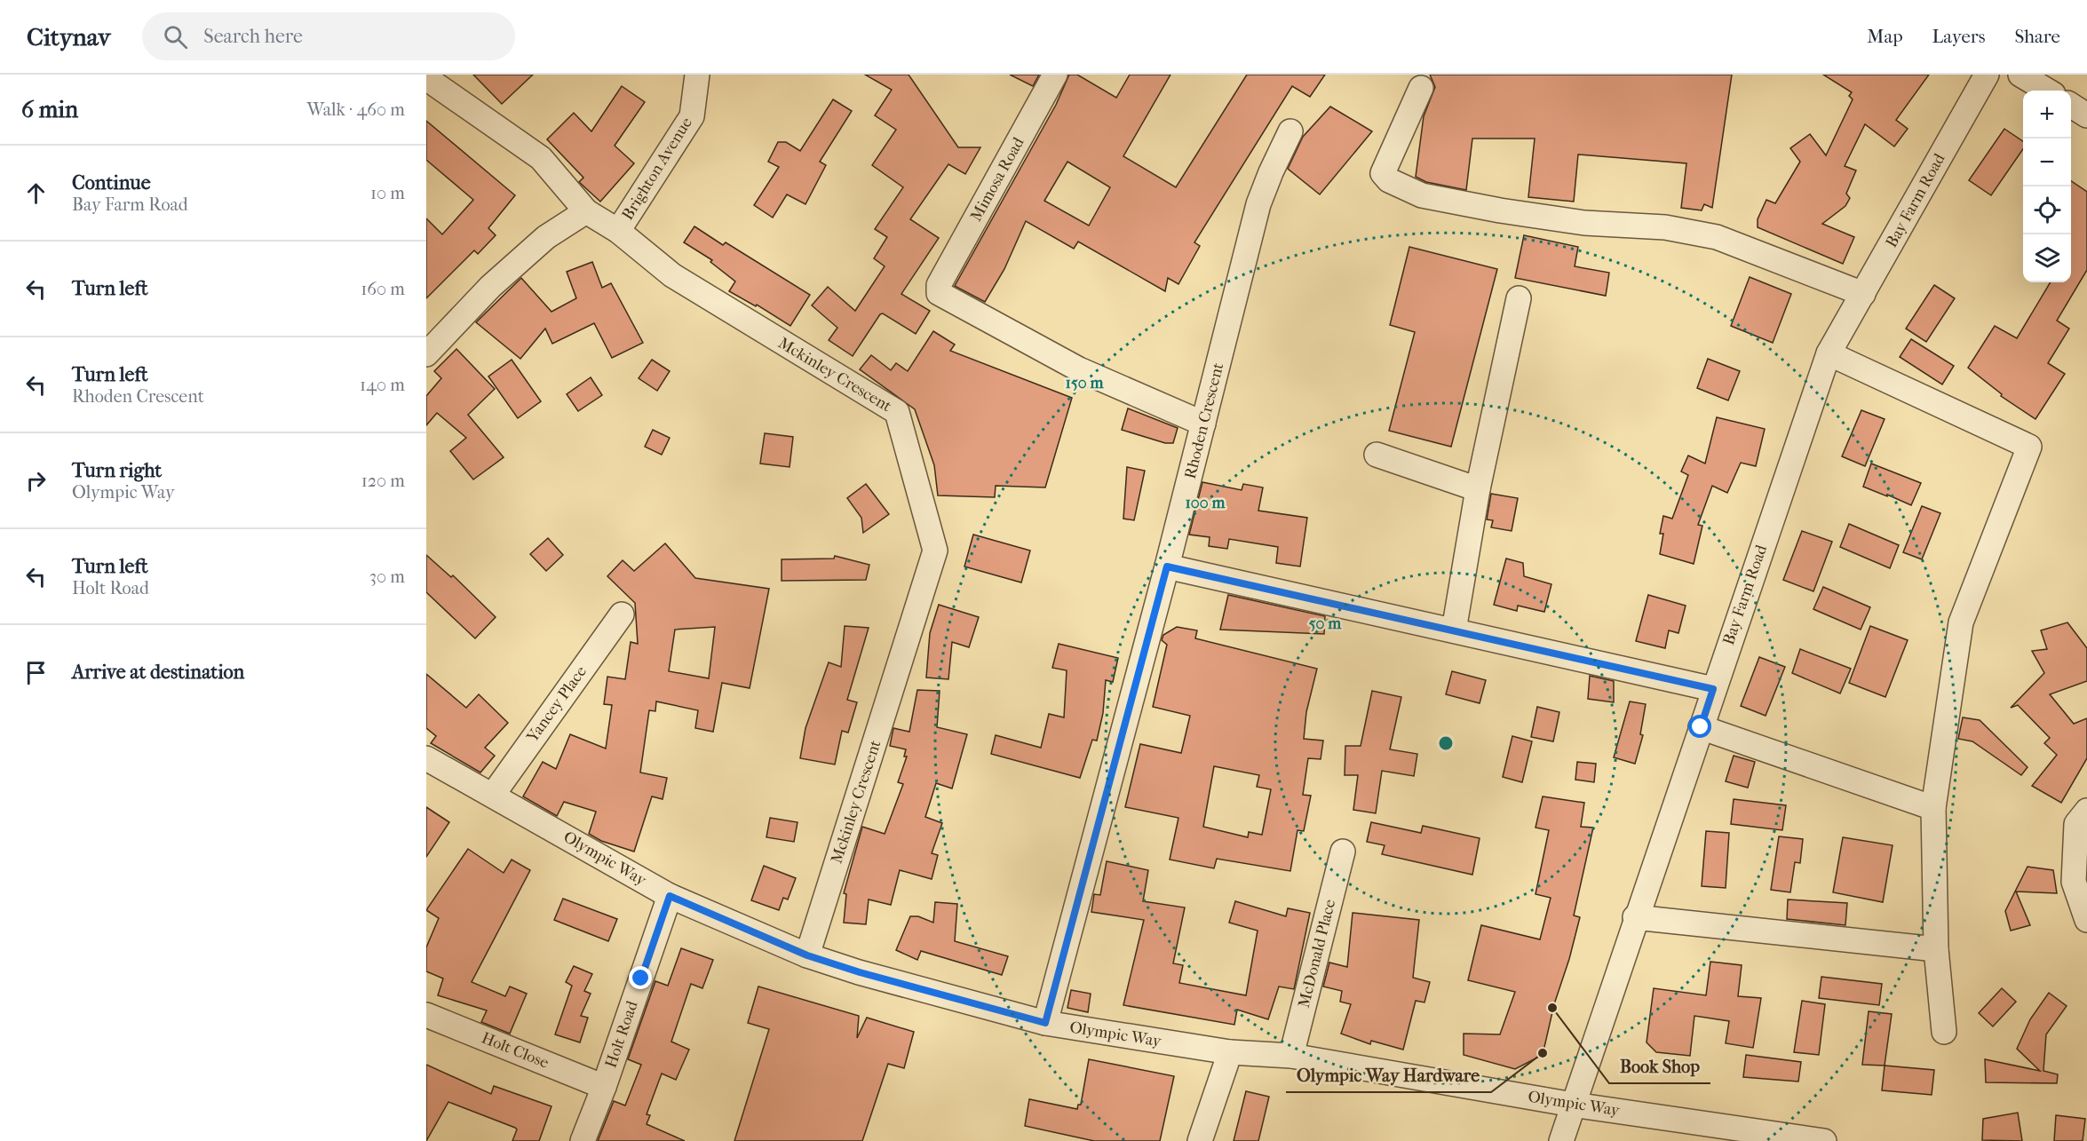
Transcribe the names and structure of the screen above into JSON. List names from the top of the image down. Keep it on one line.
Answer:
{"streets":{"street":["Brighton Avenue","Mimosa Road","Bay Farm Road","Mckinley Crescent","Rhoden Crescent","Yancey Place","Olympic Way","McDonald Place","Holt Road","Holt Close"]},"crossings":[["Brighton Avenue","Mckinley Crescent"],["Mimosa Road","Rhoden Crescent"],["Bay Farm Road","Olympic Way"],["Mckinley Crescent","Olympic Way"],["Rhoden Crescent","Olympic Way"],["Yancey Place","Olympic Way"],["Olympic Way","McDonald Place"],["Olympic Way","Holt Road"],["Holt Road","Holt Close"]],"places":["Book Shop","Olympic Way Hardware"],"page":{"header":"Citynav","search":"Search here","nav":["Map","Layers","Share"],"heading":["6 min","Walk · 460 m"],"map_buttons":["+","−"],"list":[["Continue","Bay Farm Road","10 m"],["Turn left","160 m"],["Turn left","Rhoden Crescent","140 m"],["Turn right","Olympic Way","120 m"],["Turn left","Holt Road","30 m"],"Arrive at destination"]},"rings":["150 m","100 m","50 m"]}
